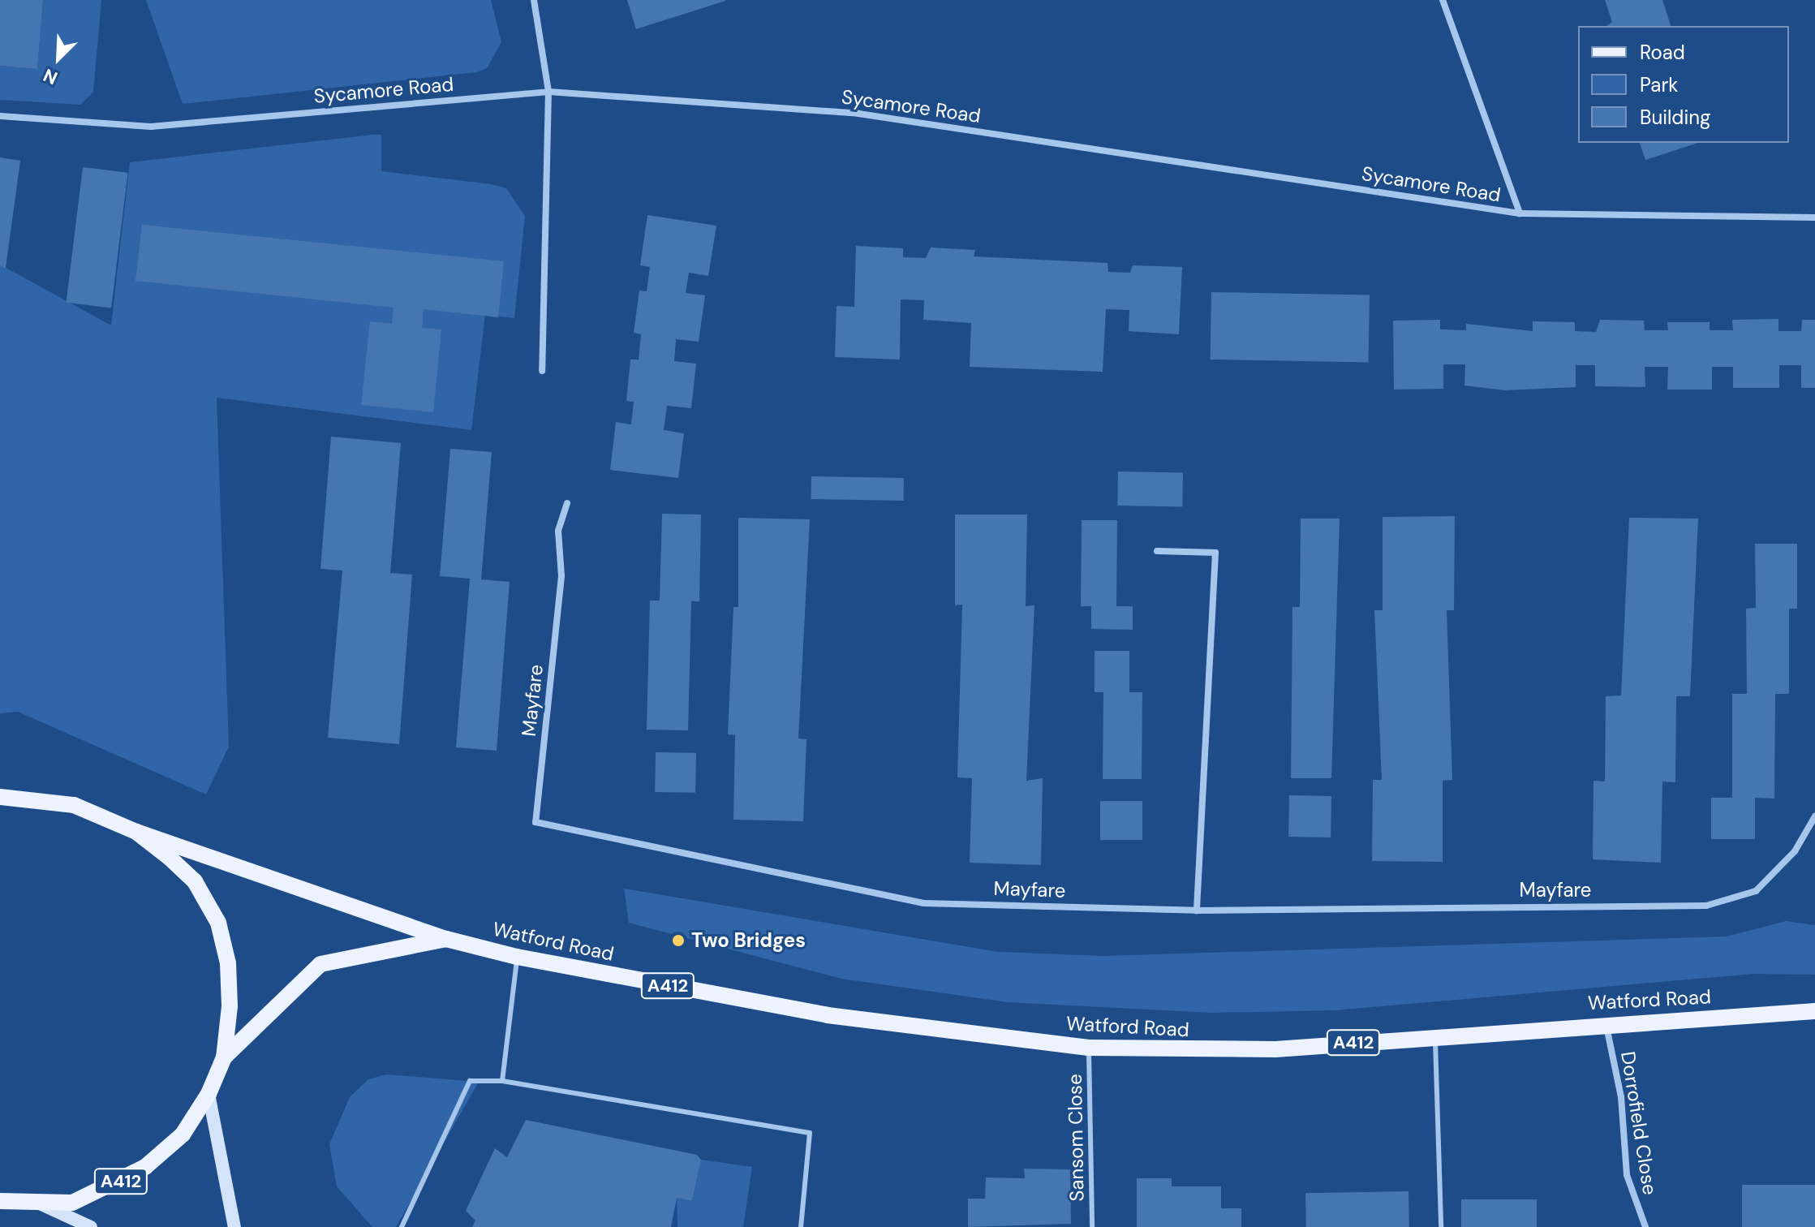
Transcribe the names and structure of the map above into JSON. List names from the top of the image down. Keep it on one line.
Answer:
{"streets":{"main road":["Watford Road","A412"],"street":["Sycamore Road","Mayfare","Dorrofield Close"],"lane":["Sansom Close"]},"crossings":[["Watford Road","A412"],["Watford Road","Dorrofield Close"],["Watford Road","Sansom Close"]],"places":["Two Bridges"],"legend":["Road","Park","Building"],"north":"bottom left"}
